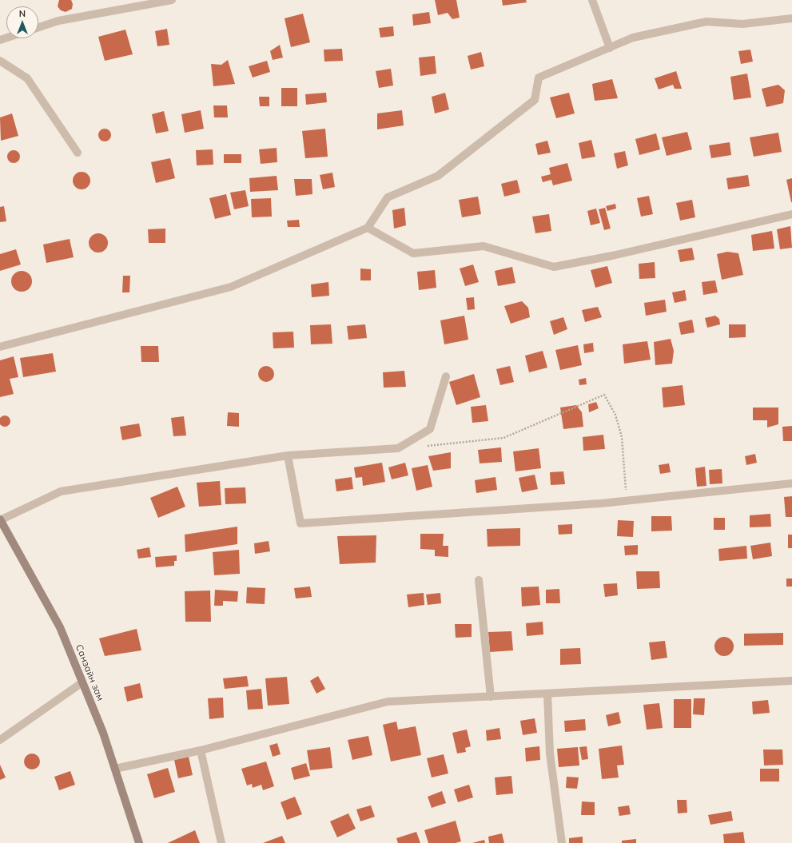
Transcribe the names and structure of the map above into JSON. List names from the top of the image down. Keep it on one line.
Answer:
{"streets":{"main road":["Санзайн зам"]},"north":"top"}
